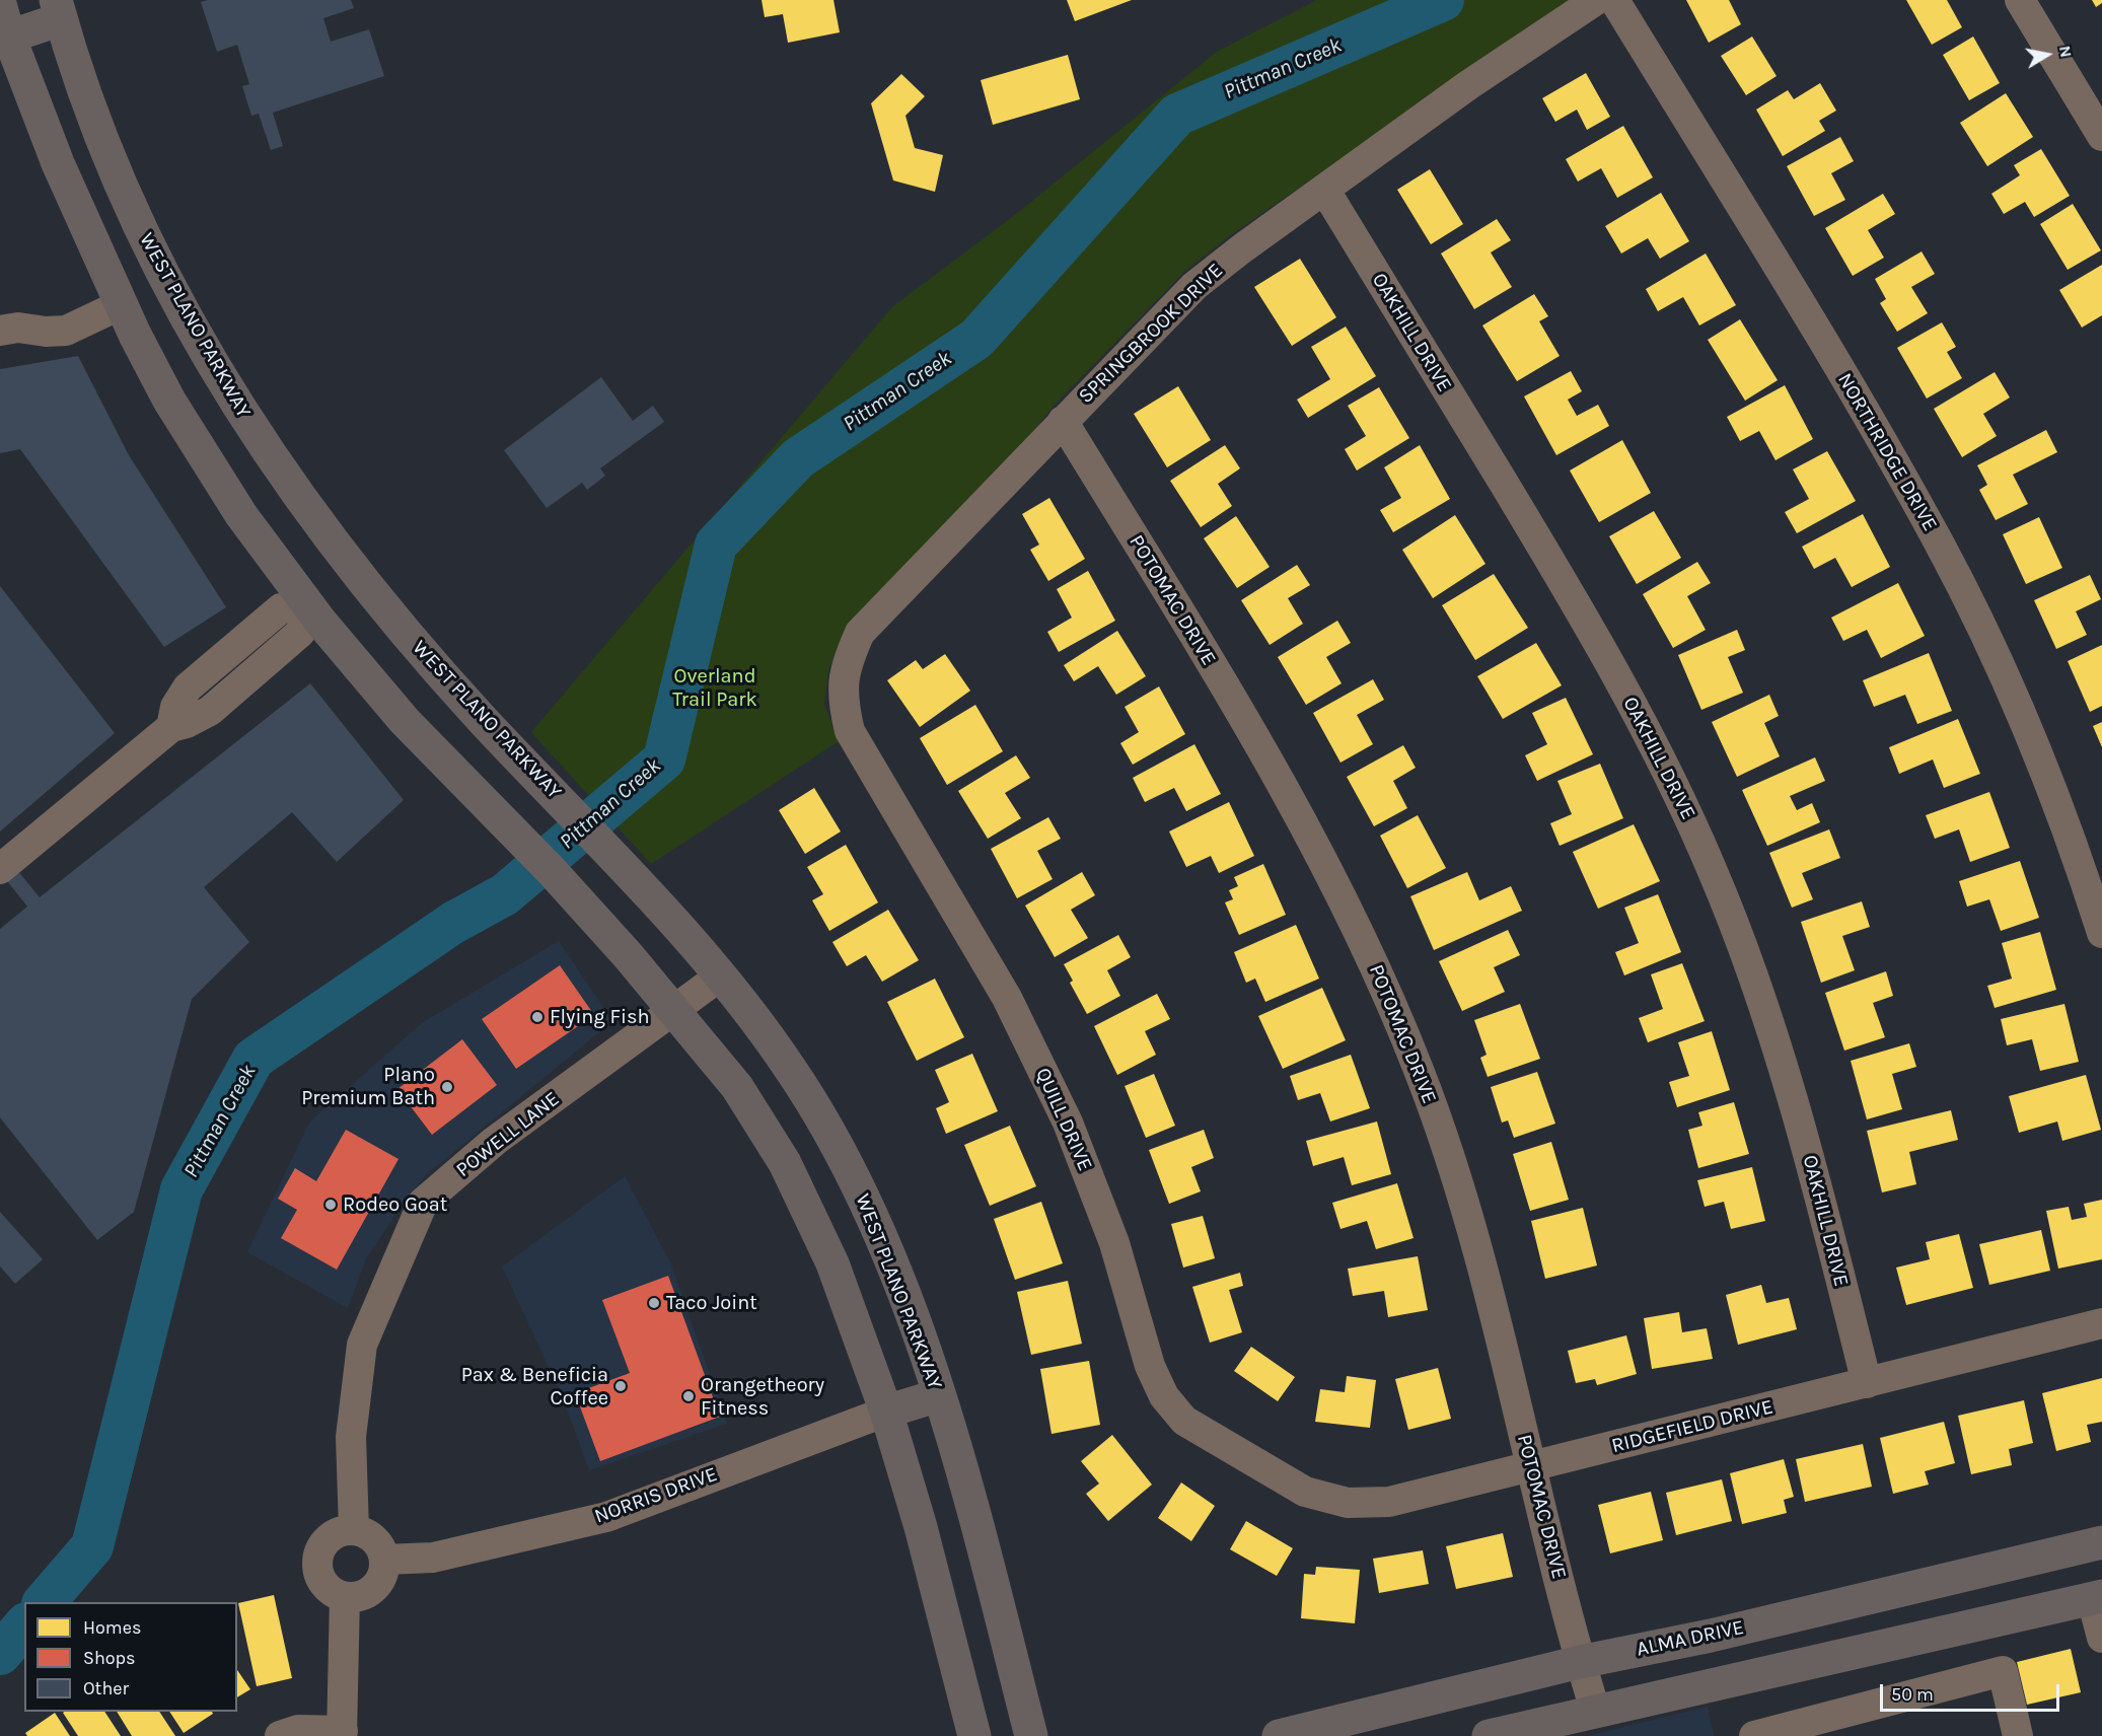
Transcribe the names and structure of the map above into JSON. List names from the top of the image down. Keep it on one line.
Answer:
{"streets":{"main road":["WEST PLANO PARKWAY","ALMA DRIVE"],"street":["OAKHILL DRIVE","SPRINGBROOK DRIVE","NORTHRIDGE DRIVE","POTOMAC DRIVE","QUILL DRIVE","POWELL LANE","RIDGEFIELD DRIVE","NORRIS DRIVE"]},"crossings":[["WEST PLANO PARKWAY","POWELL LANE"],["OAKHILL DRIVE","SPRINGBROOK DRIVE"],["OAKHILL DRIVE","RIDGEFIELD DRIVE"],["SPRINGBROOK DRIVE","POTOMAC DRIVE"],["SPRINGBROOK DRIVE","QUILL DRIVE"],["POTOMAC DRIVE","RIDGEFIELD DRIVE"],["POTOMAC DRIVE","ALMA DRIVE"],["QUILL DRIVE","RIDGEFIELD DRIVE"],["POWELL LANE","NORRIS DRIVE"]],"water":["Pittman Creek"],"parks":["Overland Trail Park"],"places":["Flying Fish","Plano Premium Bath","Rodeo Goat","Taco Joint","Pax & Beneficia Coffee","Orangetheory Fitness"],"legend":["Homes","Shops","Other"],"scale_bar":"50 m","north":"right"}
